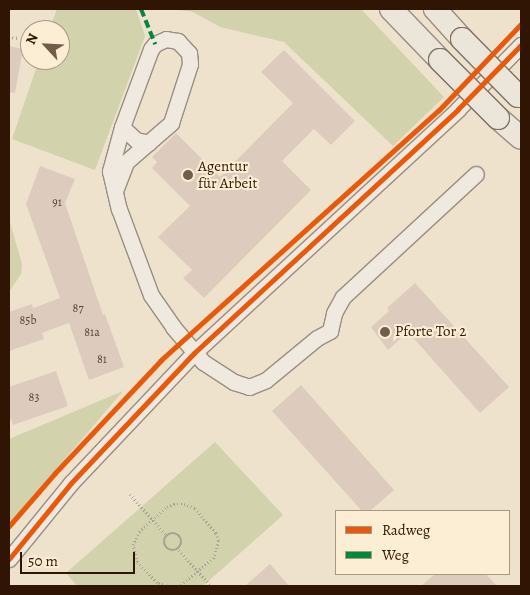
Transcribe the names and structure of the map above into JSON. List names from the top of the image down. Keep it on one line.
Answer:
{"places":["Agentur für Arbeit","Pforte Tor 2"],"house_numbers":["91","87","85b","81a","81","83"],"legend":["Radweg","Weg"],"scale_bar":"50 m","north":"top left"}
